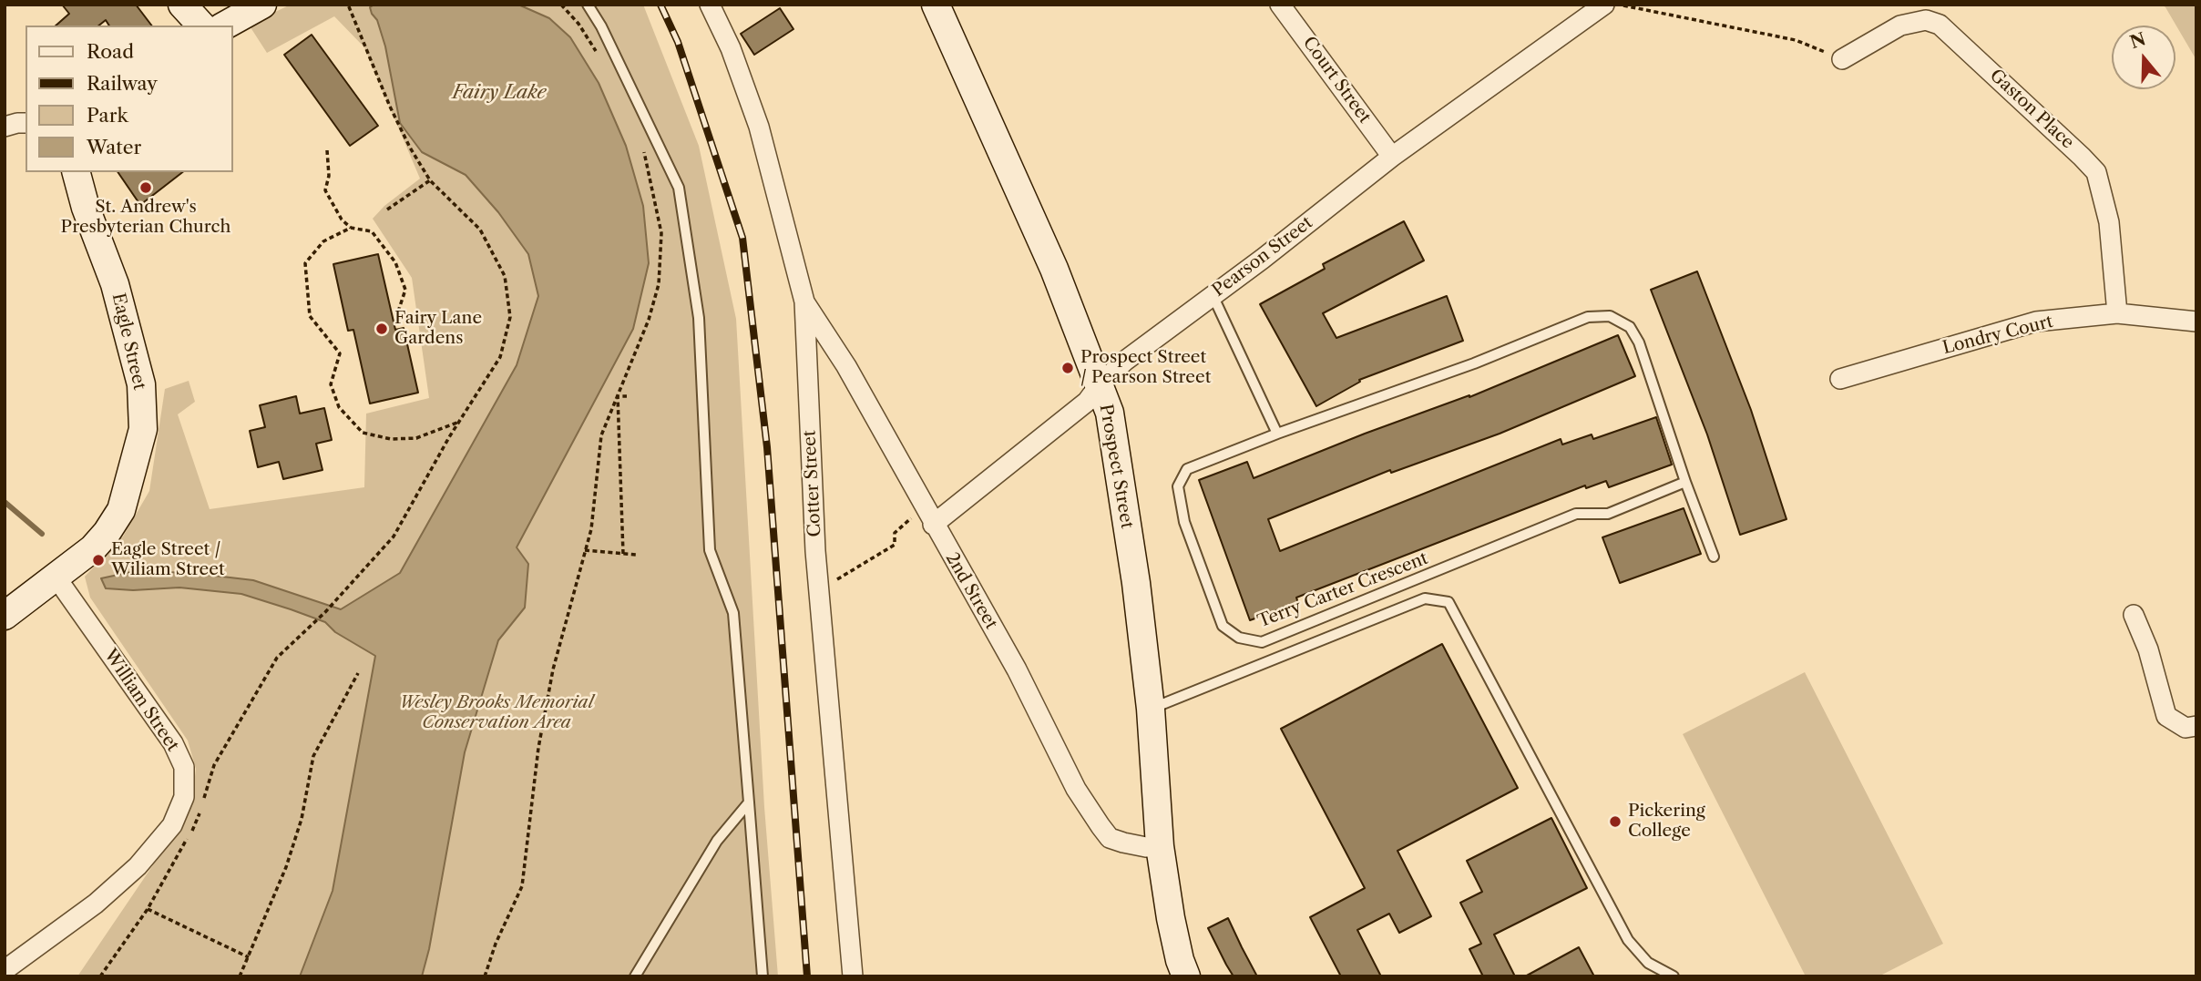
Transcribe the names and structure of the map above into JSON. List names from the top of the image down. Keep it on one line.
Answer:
{"streets":{"main road":["Eagle Street","Prospect Street"],"street":["Court Street","Gaston Place","Pearson Street","Londry Court","Cotter Street","2nd Street","William Street"],"lane":["Terry Carter Crescent"]},"crossings":[["Court Street","Pearson Street"],["Gaston Place","Londry Court"],["Pearson Street","Prospect Street"],["Pearson Street","2nd Street"],["Eagle Street","William Street"],["Prospect Street","2nd Street"],["Cotter Street","2nd Street"]],"water":["Fairy Lake"],"parks":["Wesley Brooks Memorial Conservation Area"],"places":["St. Andrew's Presbyterian Church","Fairy Lane Gardens","Prospect Street / Pearson Street","Eagle Street / Wiliam Street","Pickering College"],"legend":["Road","Railway","Park","Water"],"north":"top"}
